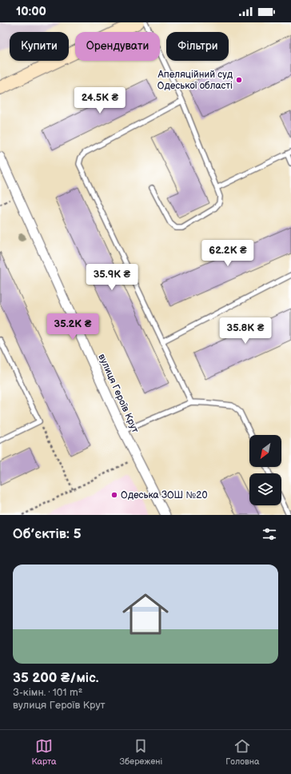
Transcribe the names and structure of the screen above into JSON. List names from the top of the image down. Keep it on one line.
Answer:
{"streets":{"street":["вулиця Героїв Крут"]},"places":["Апеляційний суд Одеської області","Одеська ЗОШ №20"],"north":"bottom left","page":{"status":"10:00","chip":["Купити","Орендувати","Фільтри"],"price":["24.5K ₴","62.2K ₴","35.9K ₴","35.2K ₴","35.8K ₴"],"heading":"Об’єктів: 5","list":[{"name":"35 200 ₴/міс.","note":"3-кімн. · 101 m² · вулиця Героїв Крут"}],"tabs":["Карта","Збережені","Головна"]}}
